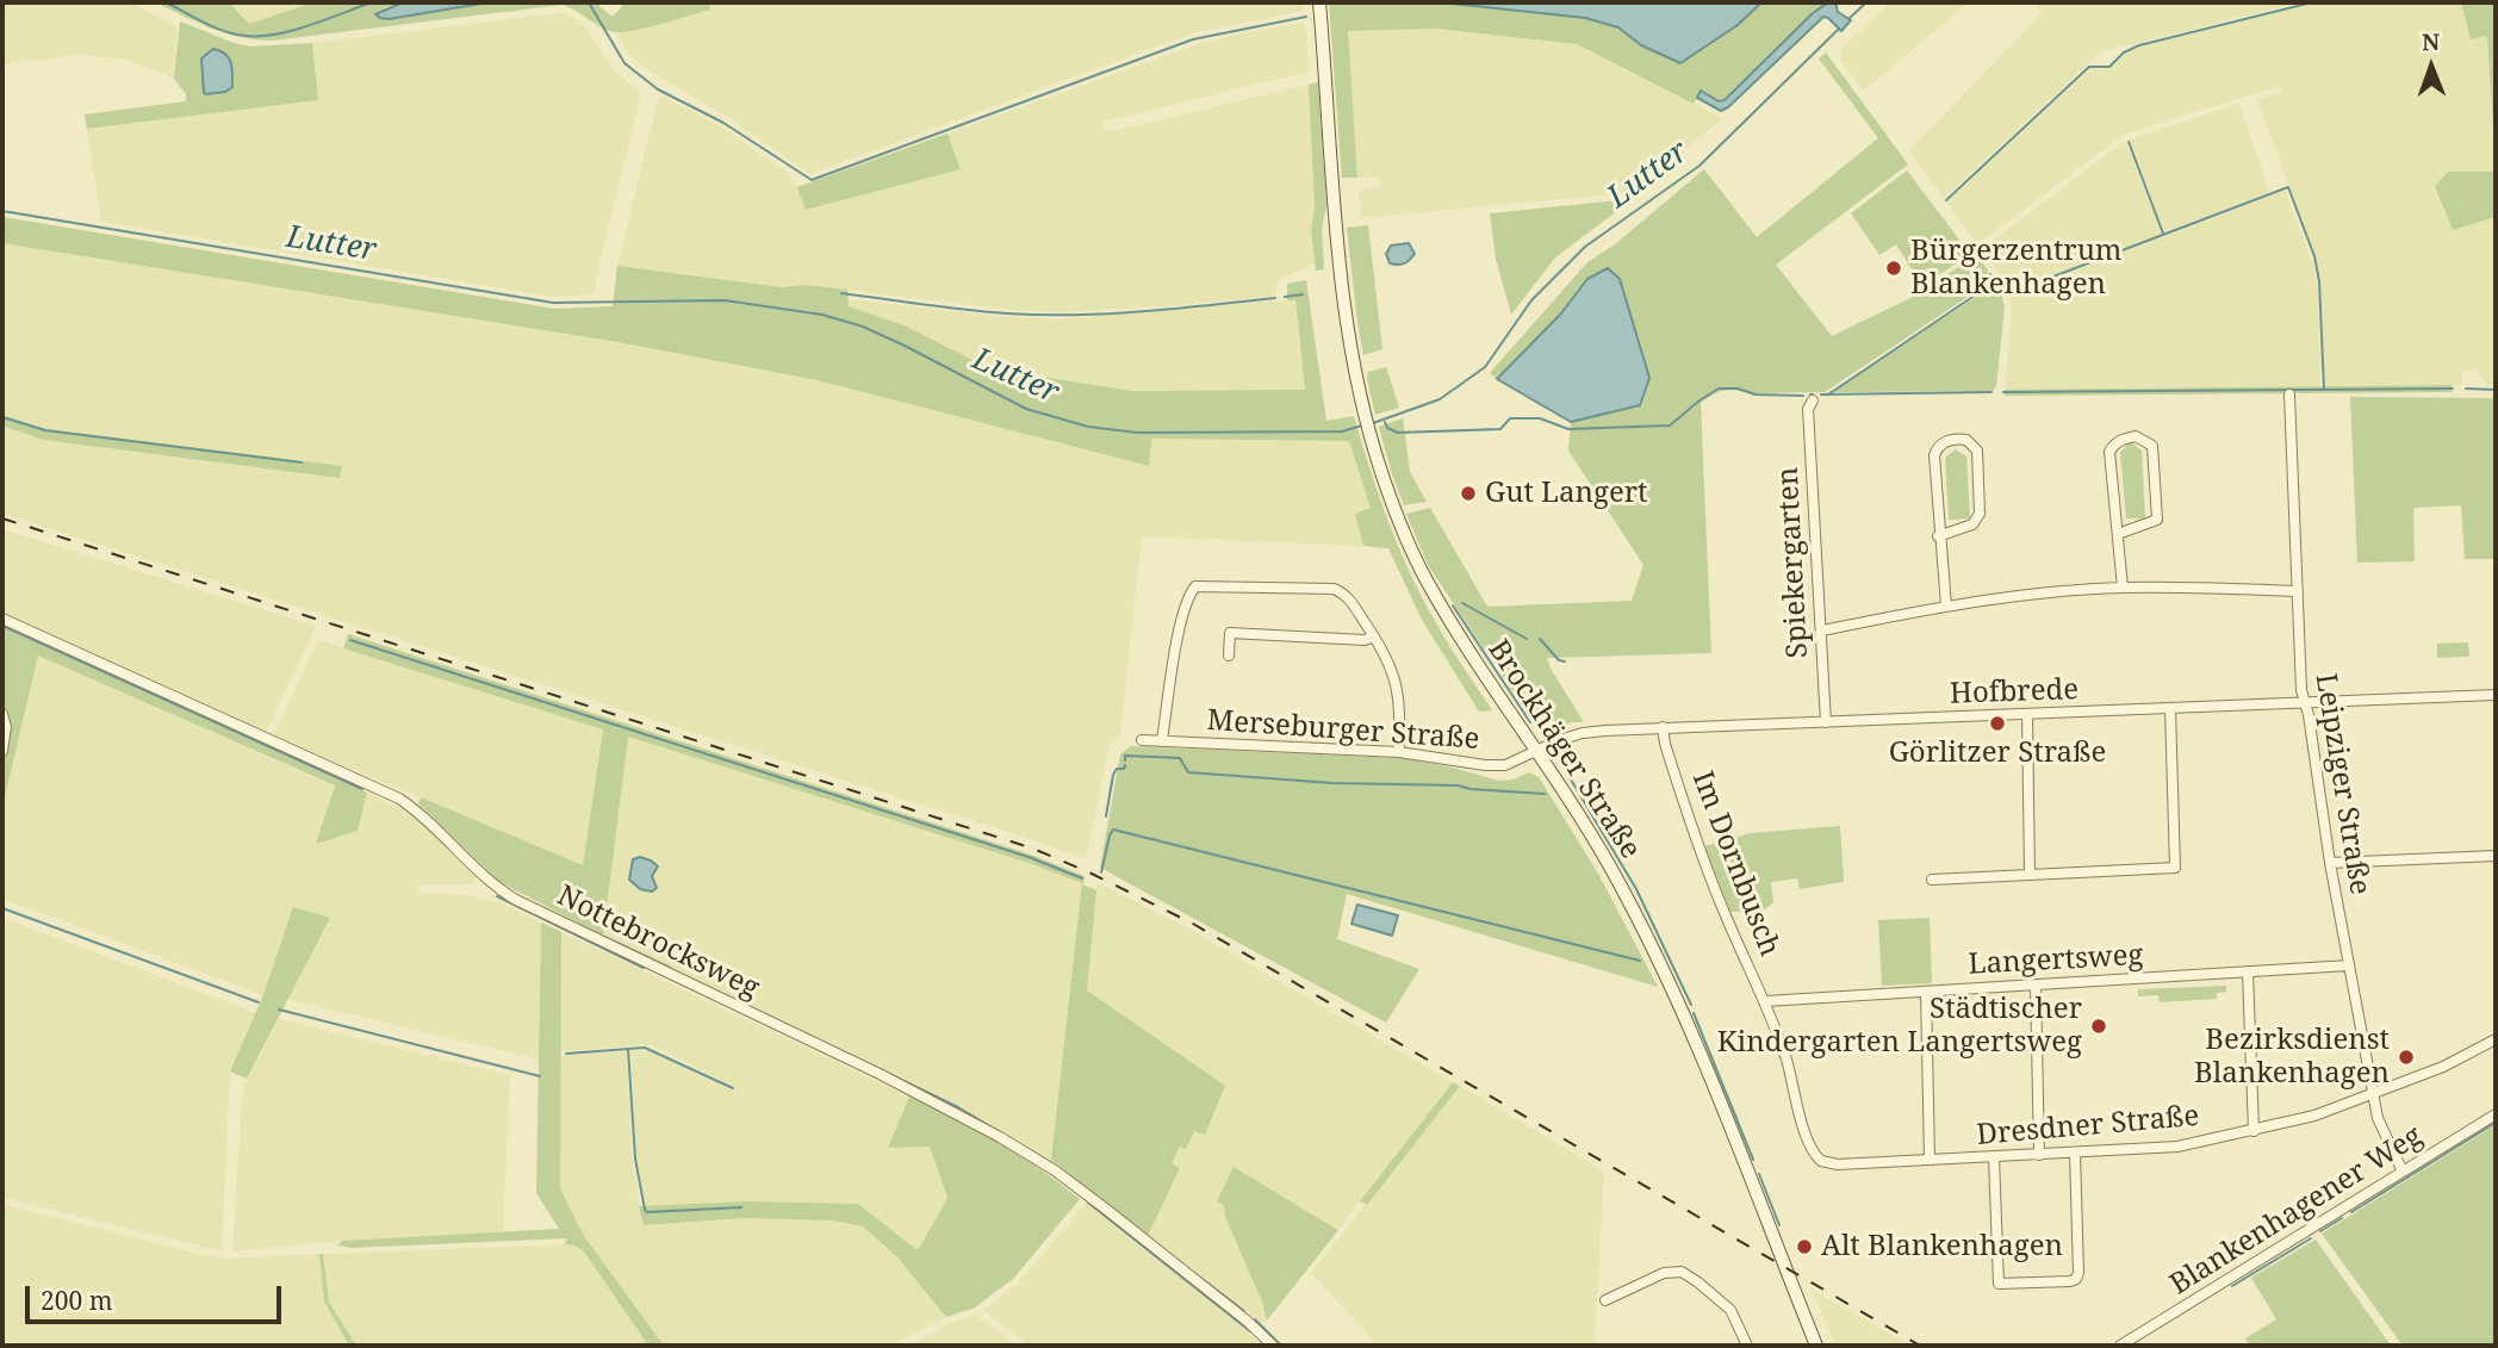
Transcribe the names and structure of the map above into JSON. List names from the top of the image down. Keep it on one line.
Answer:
{"streets":{"main road":["Brockhäger Straße"],"street":["Spiekergarten","Hofbrede","Merseburger Straße","Leipziger Straße","Im Dornbusch","Nottebrocksweg","Langertsweg","Dresdner Straße","Blankenhagener Weg"]},"crossings":[["Spiekergarten","Hofbrede"],["Hofbrede","Merseburger Straße"],["Hofbrede","Brockhäger Straße"],["Hofbrede","Leipziger Straße"],["Hofbrede","Im Dornbusch"],["Merseburger Straße","Brockhäger Straße"],["Leipziger Straße","Langertsweg"],["Leipziger Straße","Dresdner Straße"],["Leipziger Straße","Blankenhagener Weg"],["Im Dornbusch","Langertsweg"],["Im Dornbusch","Dresdner Straße"]],"water":["Lutter"],"places":["Bürgerzentrum Blankenhagen","Gut Langert","Görlitzer Straße","Städtischer Kindergarten Langertsweg","Bezirksdienst Blankenhagen","Alt Blankenhagen"],"scale_bar":"200 m","north":"top"}
